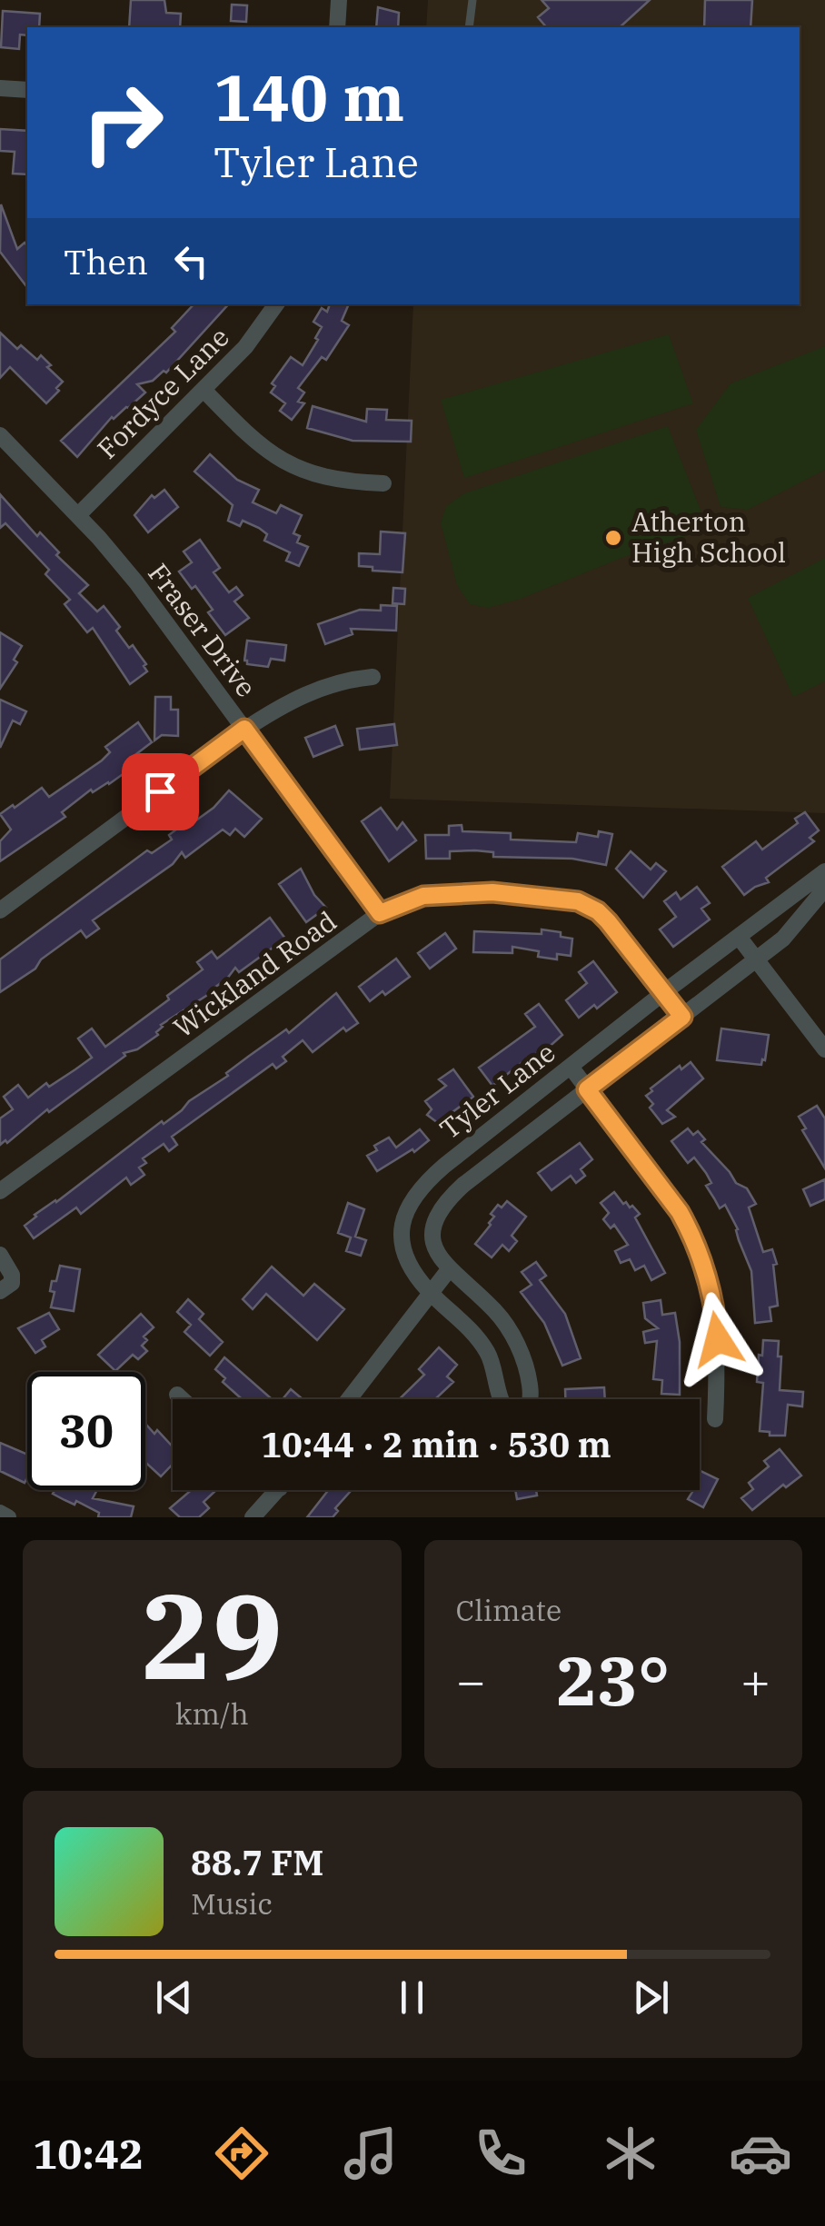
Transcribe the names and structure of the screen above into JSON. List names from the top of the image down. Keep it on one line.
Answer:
{"streets":{"street":["Fordyce Lane","Fraser Drive","Wickland Road","Tyler Lane"]},"crossings":[["Fordyce Lane","Fraser Drive"],["Fraser Drive","Wickland Road"],["Wickland Road","Tyler Lane"]],"places":["Atherton High School"],"page":{"turn":["140 m","Tyler Lane"],"then":"Then","limit":"30","trip":"10:44 · 2 min · 530 m","tile":[["29","km/h"],"Climate"],"heat":["−","23°","+"],"song":["88.7 FM","Music"],"tabs":"10:42"}}
